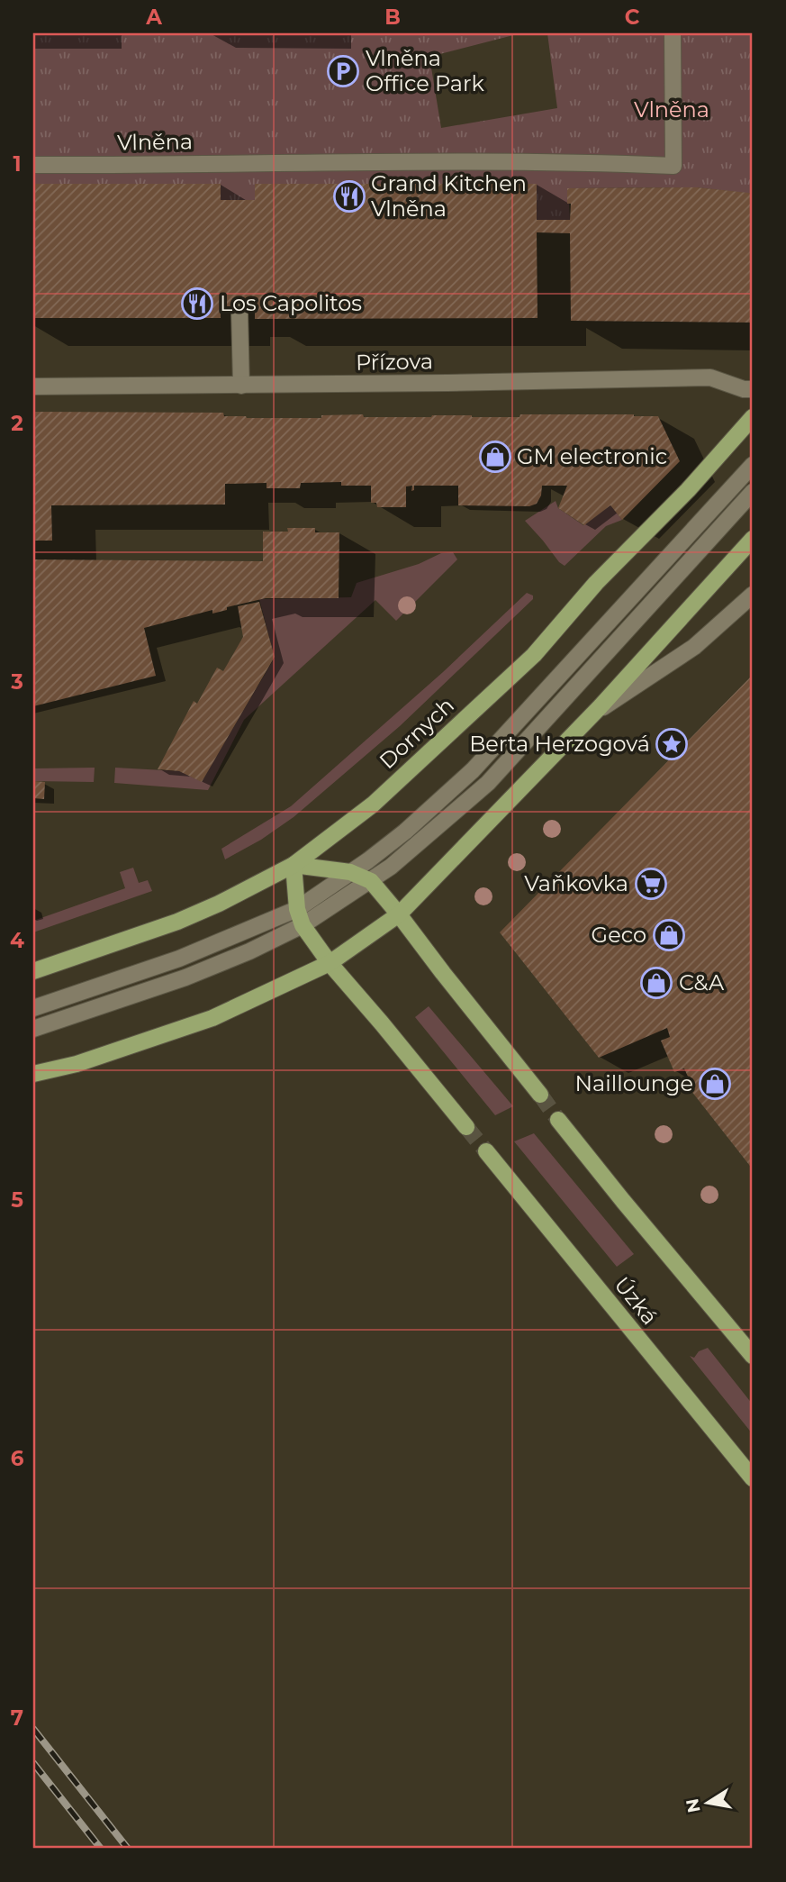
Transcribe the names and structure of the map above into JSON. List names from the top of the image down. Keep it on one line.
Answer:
{"streets":{"main road":["Dornych","Úzká"],"street":["Vlněna","Přízova"]},"parks":["Vlněna"],"places":{"parking":["Vlněna Office Park"],"restaurant":["Grand Kitchen Vlněna","Los Capolitos"],"shop":["GM electronic","Geco","C&A","Naillounge"],"place":["Berta Herzogová"],"supermarket":["Vaňkovka"]},"north":"left","grid":{"columns":["A","B","C"],"rows":["1","2","3","4","5","6","7"]}}
